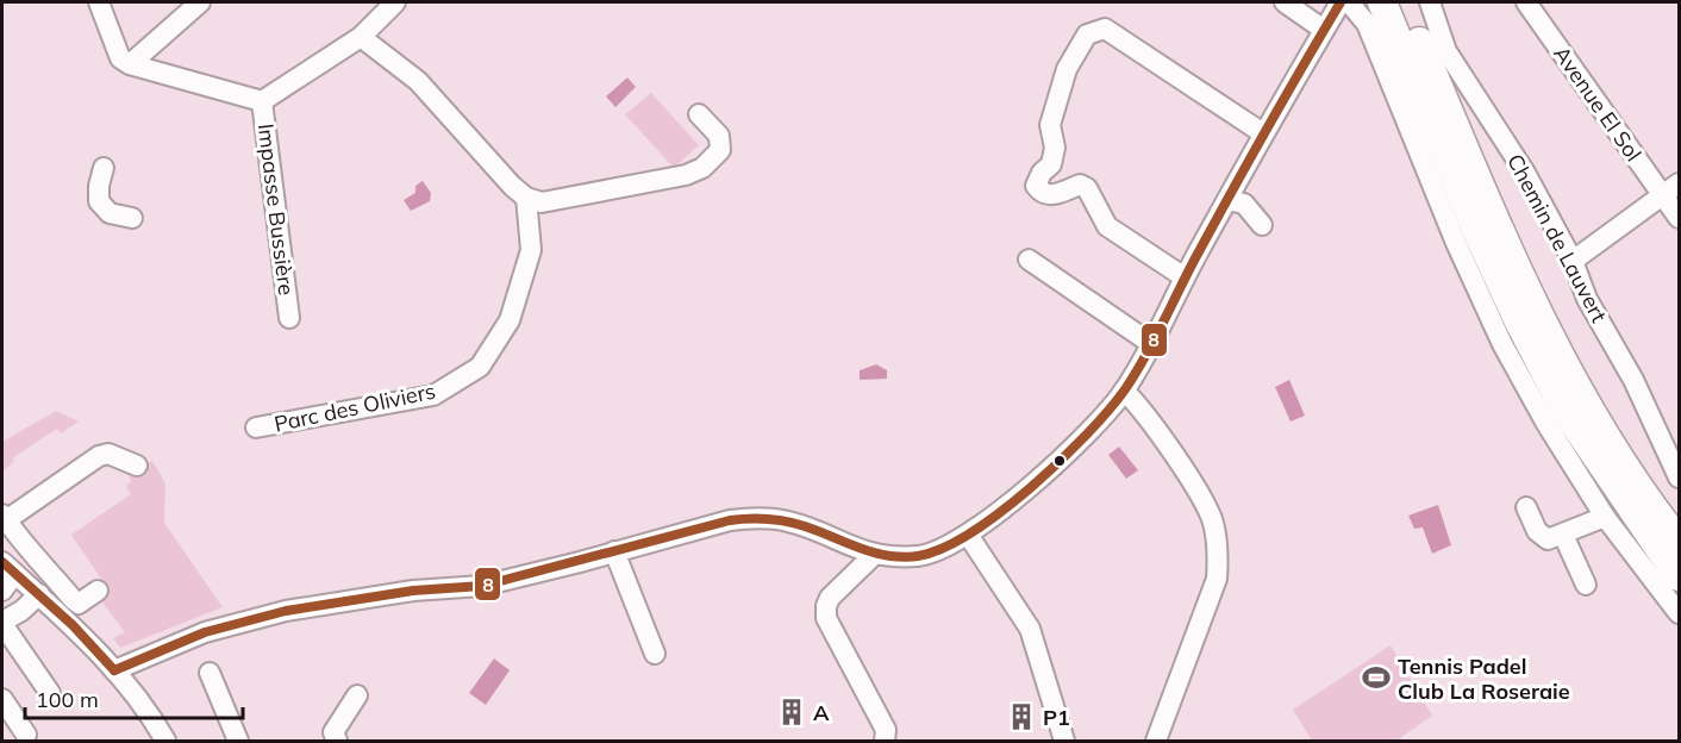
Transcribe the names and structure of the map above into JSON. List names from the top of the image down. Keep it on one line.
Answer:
{"streets":{"street":["Avenue El Sol","Impasse Bussière","Chemin de Lauvert","Parc des Oliviers"]},"places":{"sports":["Tennis Padel Club La Roseraie"],"building":["A","P1"]},"lines":["transit line 8"],"scale_bar":"100 m"}
